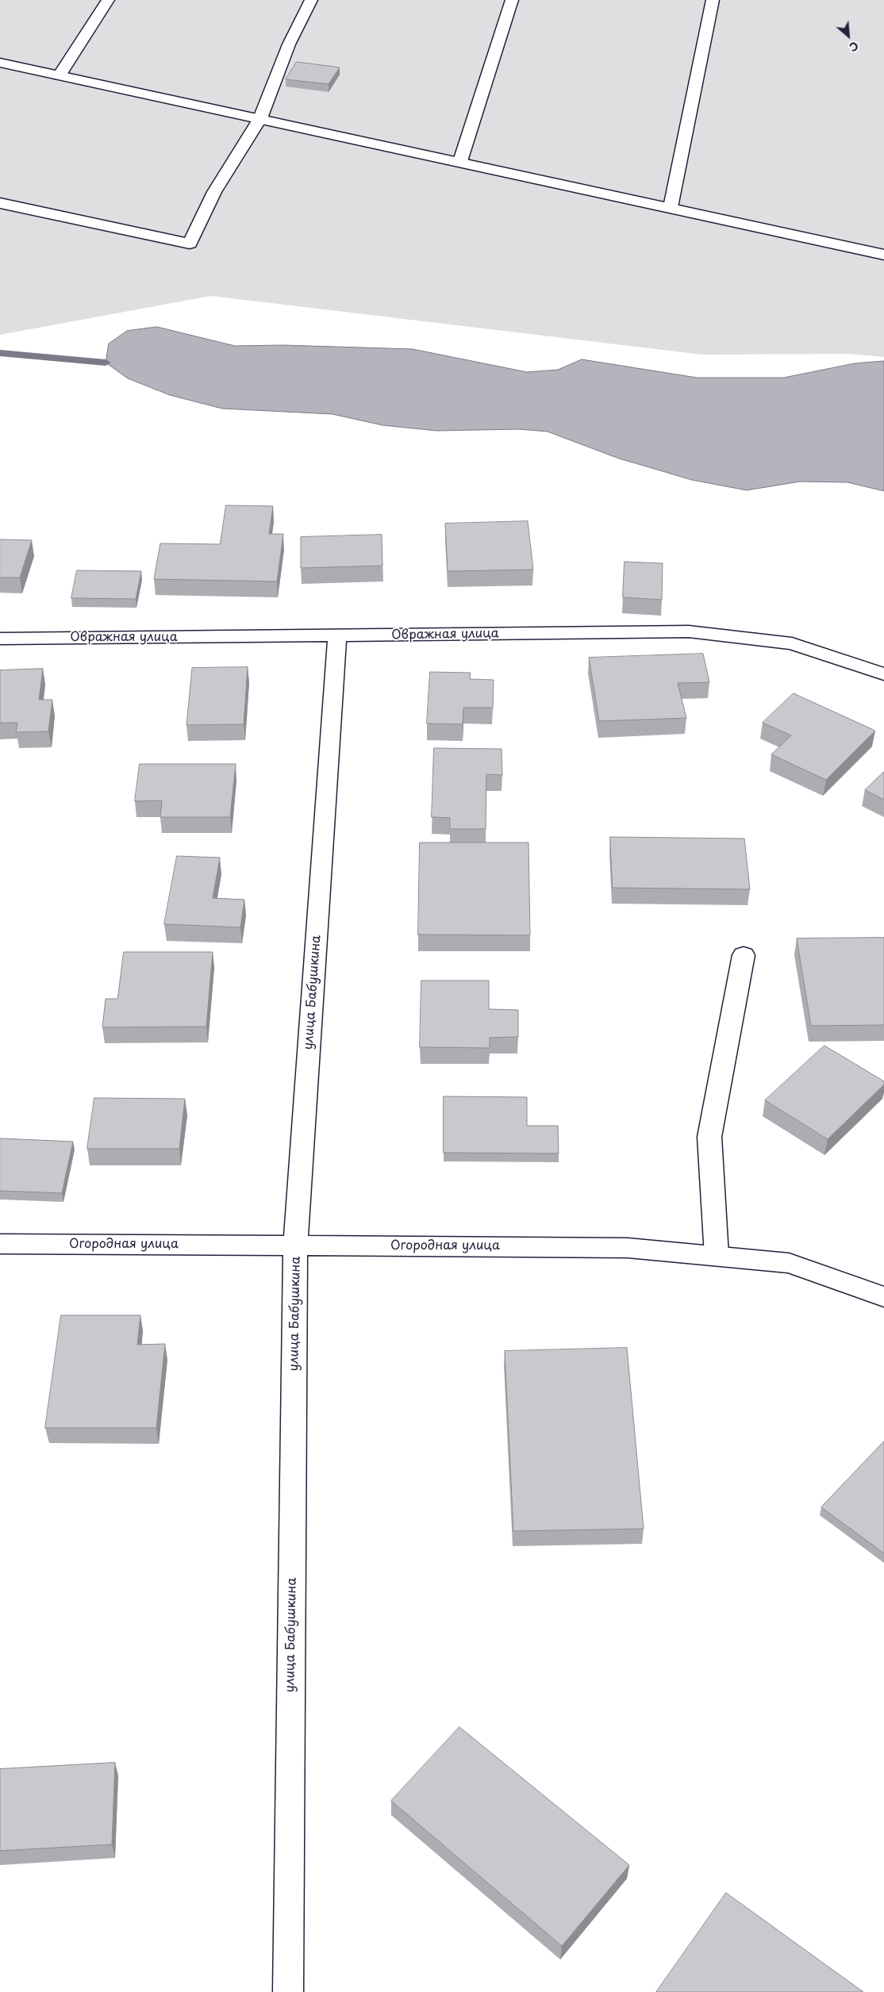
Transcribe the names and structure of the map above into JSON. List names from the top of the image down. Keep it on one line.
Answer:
{"streets":{"street":["Овражная улица","улица Бабушкина","Огородная улица"]},"crossings":[["Овражная улица","улица Бабушкина"],["улица Бабушкина","Огородная улица"]],"north":"bottom right"}
